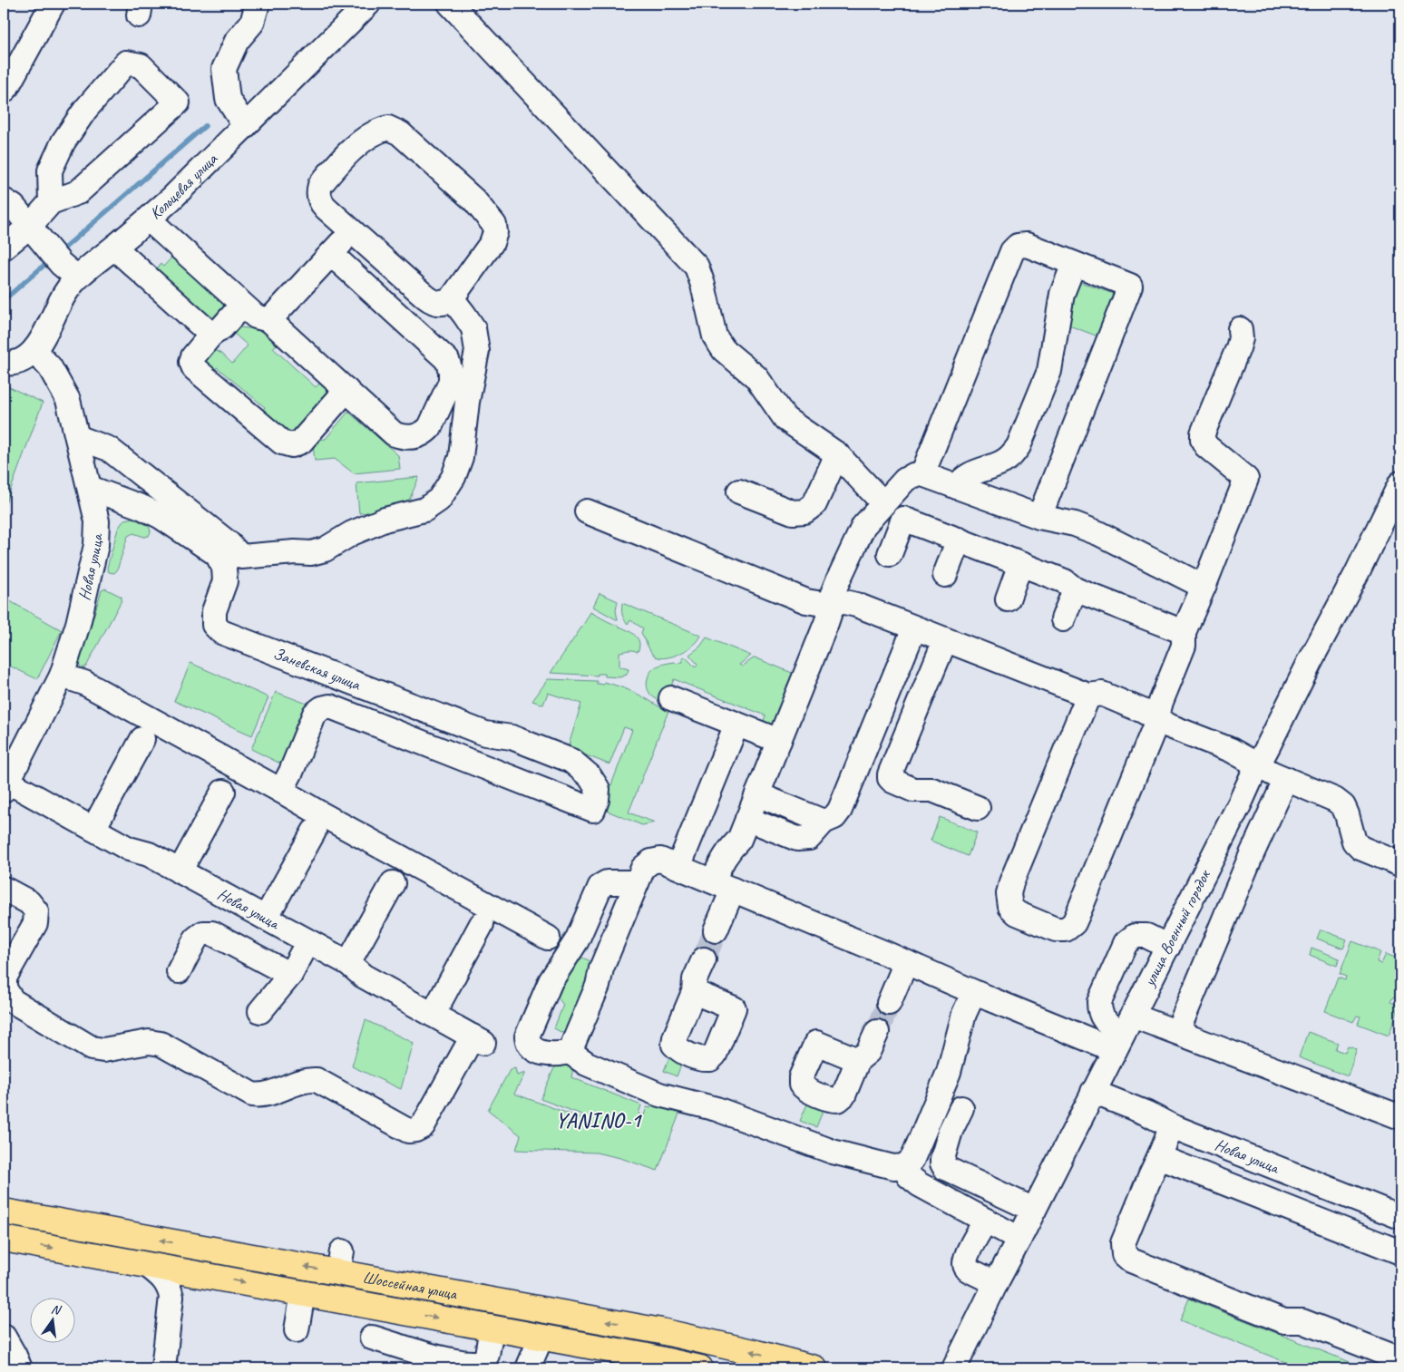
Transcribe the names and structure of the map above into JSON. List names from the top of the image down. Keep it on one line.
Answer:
{"streets":{"main road":["Шоссейная улица"],"street":["Кольцевая улица","Новая улица","Заневская улица","улица Военный городок"]},"crossings":[["Кольцевая улица","Новая улица"],["Новая улица","улица Военный городок"]],"districts":["YANINO-1"],"north":"top"}
